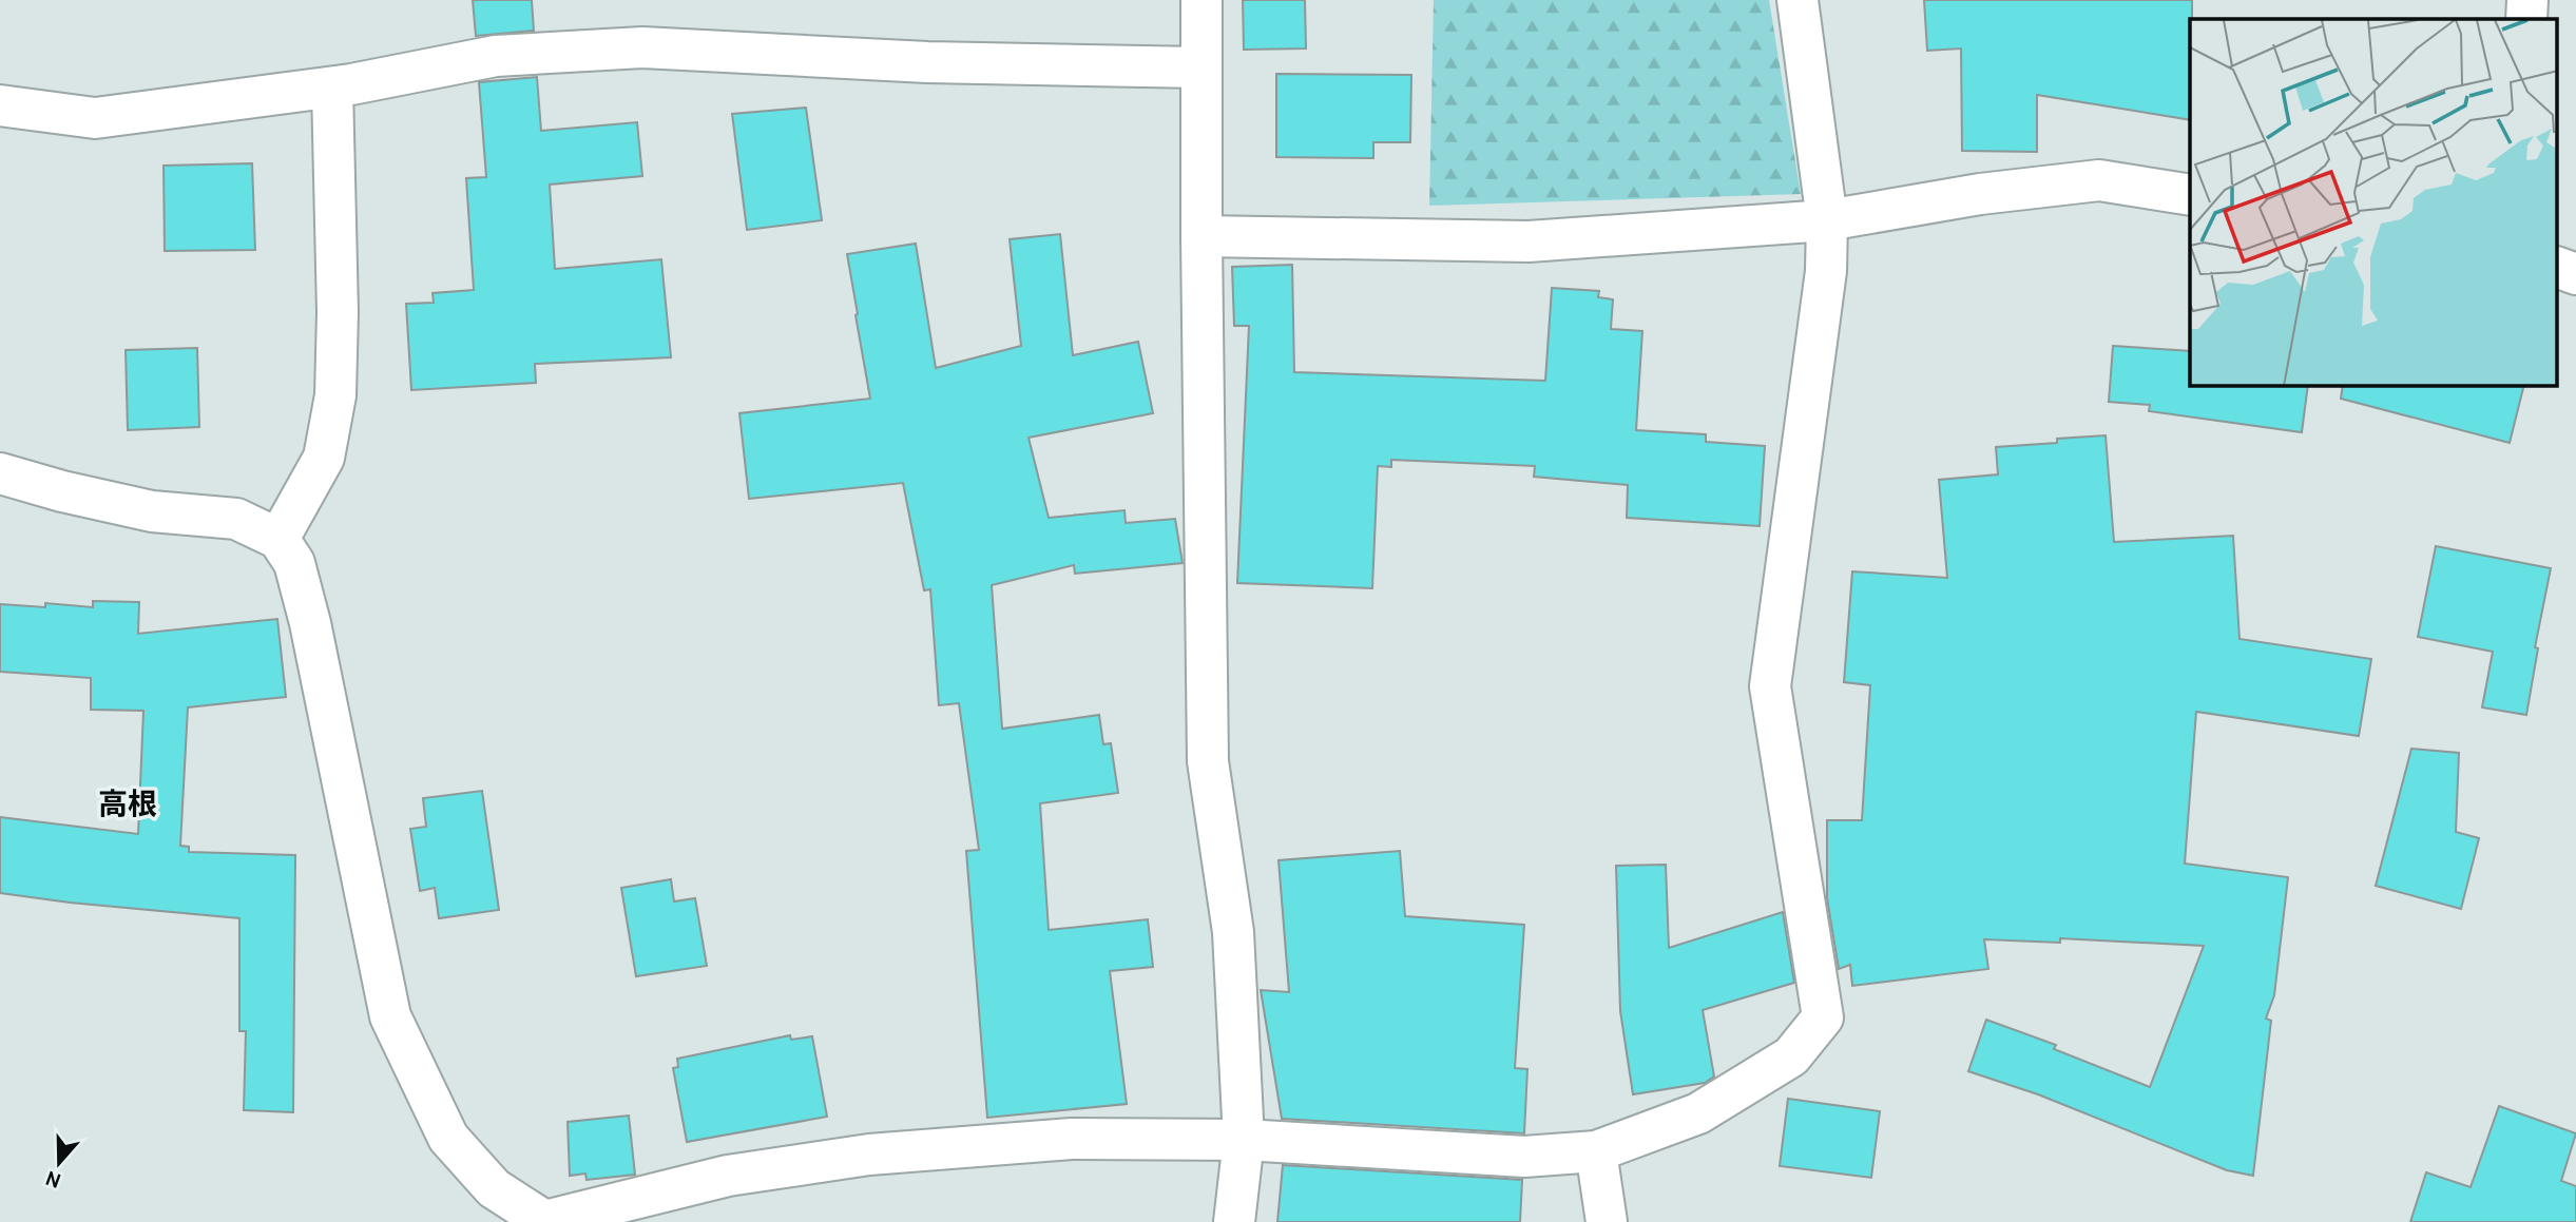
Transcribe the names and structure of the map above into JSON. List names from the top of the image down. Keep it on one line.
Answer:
{"districts":["高根"],"north":"bottom"}
